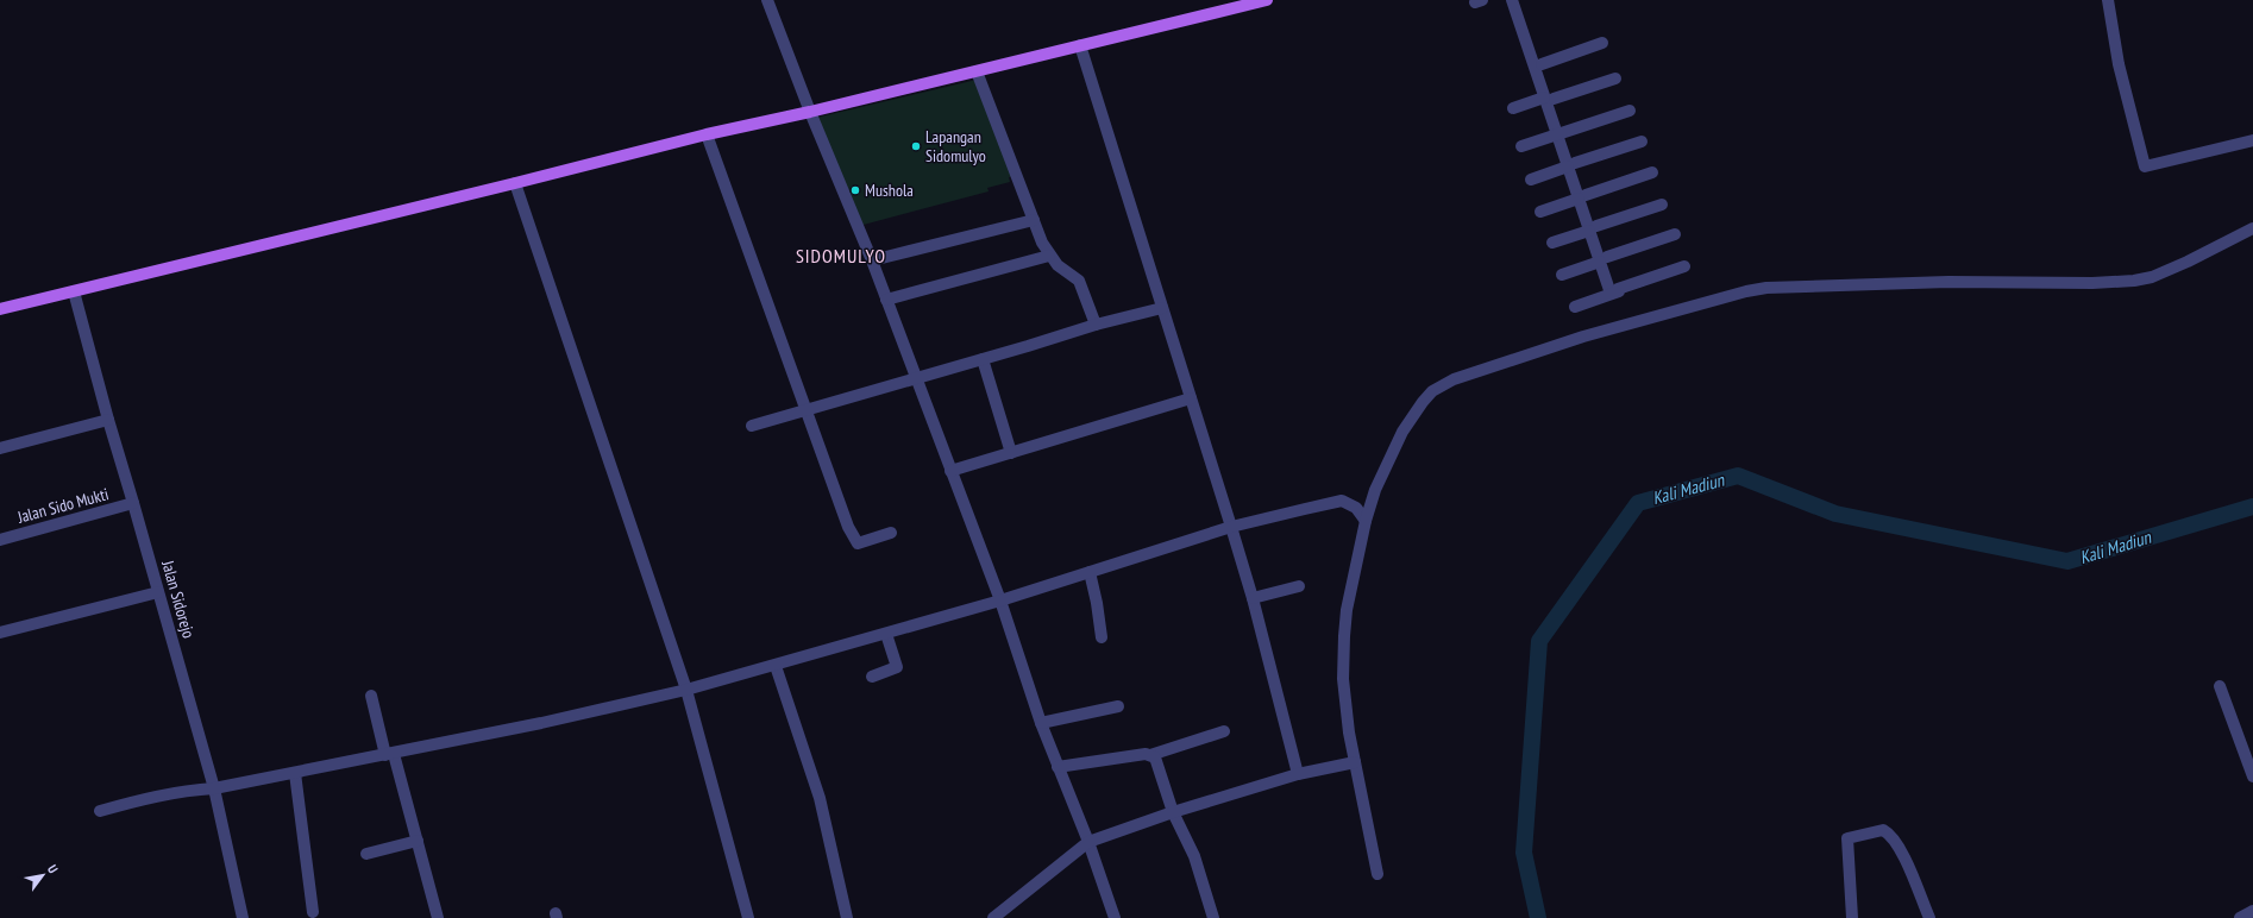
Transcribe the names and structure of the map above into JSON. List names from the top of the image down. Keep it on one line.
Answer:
{"streets":{"street":["Jalan Sido Mukti","Jalan Sidorejo"]},"crossings":[["Jalan Sido Mukti","Jalan Sidorejo"]],"districts":["SIDOMULYO"],"water":["Kali Madiun"],"places":["Lapangan Sidomulyo","Mushola"],"north":"top right"}
